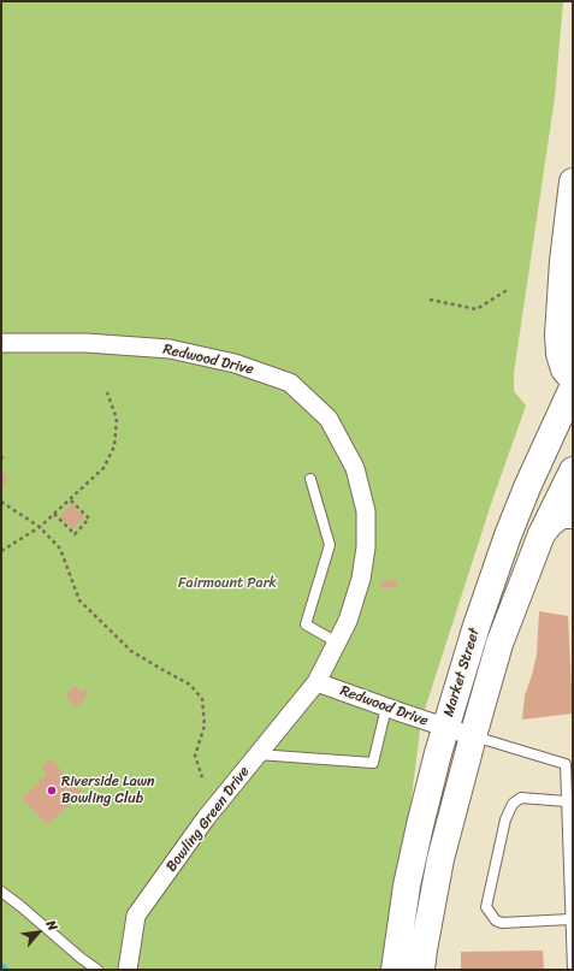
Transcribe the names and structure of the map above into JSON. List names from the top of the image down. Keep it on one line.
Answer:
{"streets":{"main road":["Market Street"],"street":["Redwood Drive","Bowling Green Drive"]},"crossings":[["Redwood Drive","Market Street"],["Redwood Drive","Bowling Green Drive"]],"parks":["Fairmount Park"],"places":["Riverside Lawn Bowling Club"],"north":"top right"}
